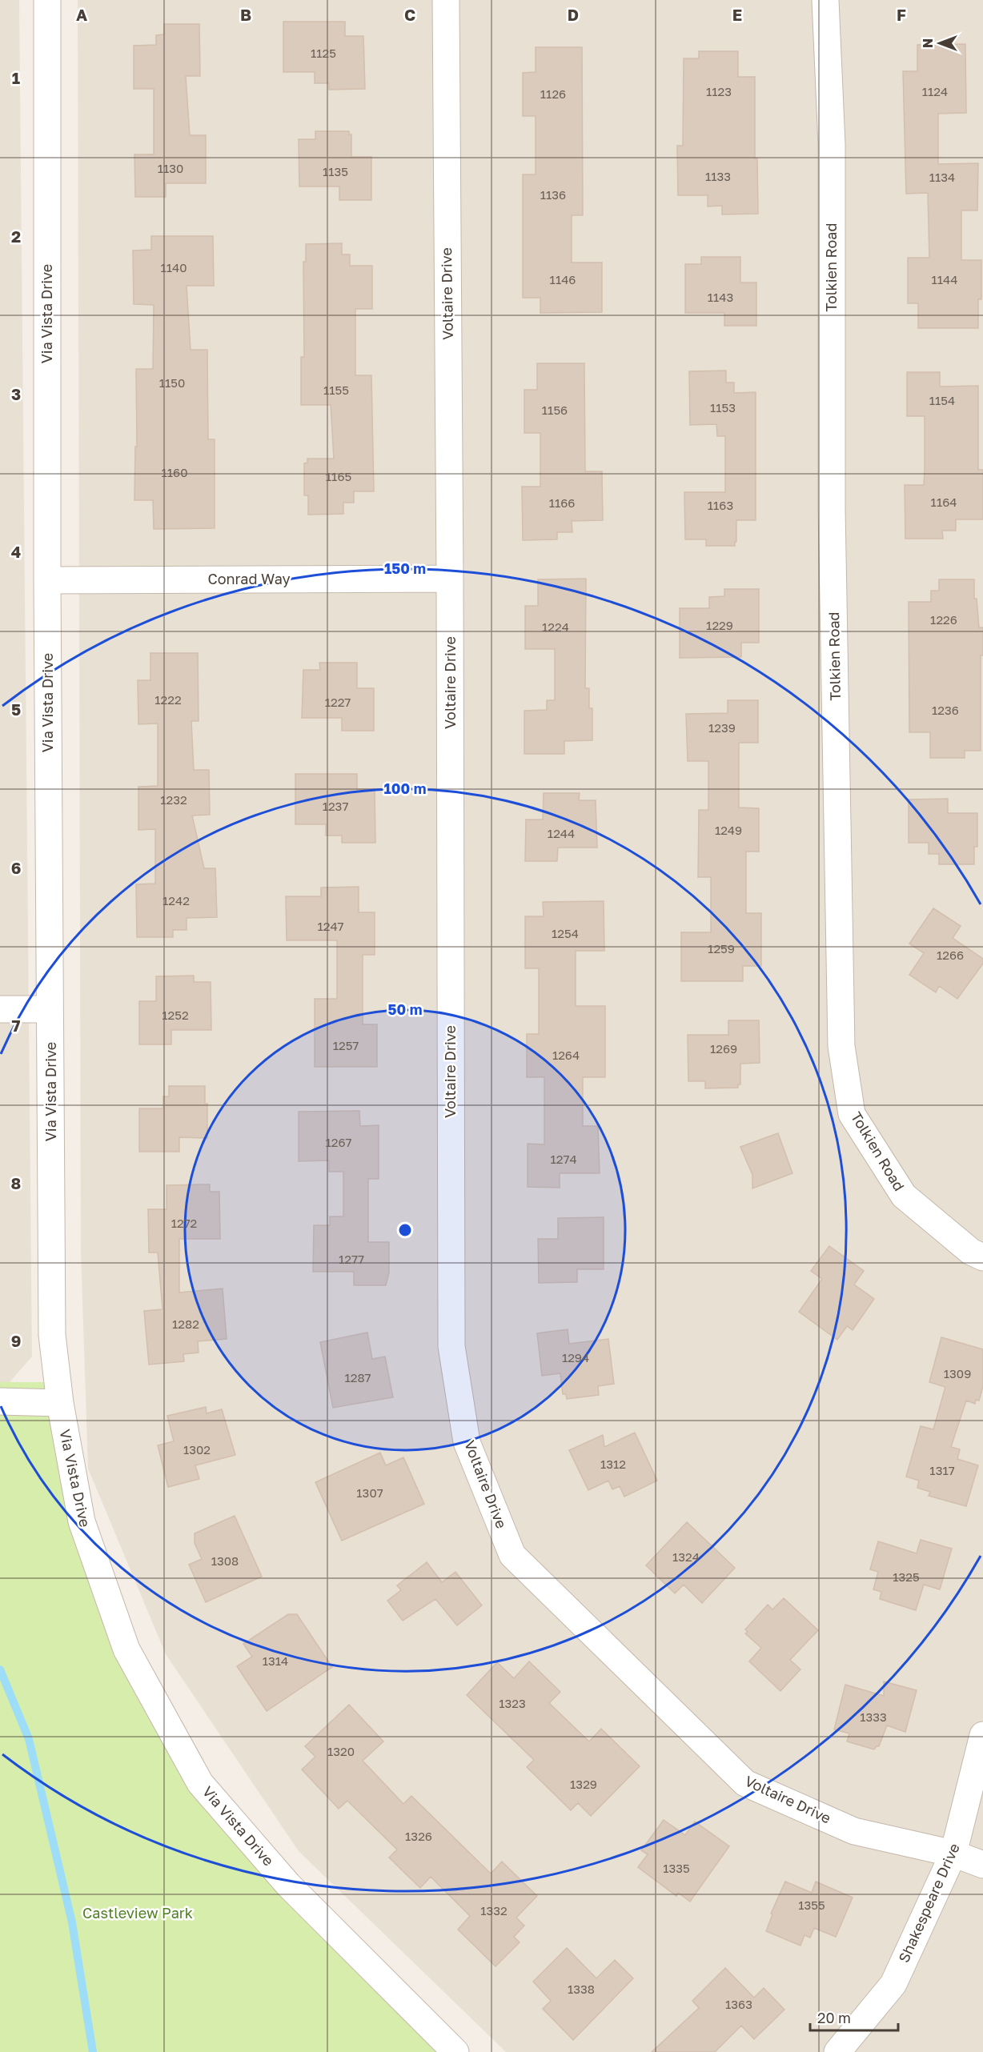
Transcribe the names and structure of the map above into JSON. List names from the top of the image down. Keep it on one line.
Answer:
{"streets":{"street":["Tolkien Road","Voltaire Drive","Via Vista Drive","Conrad Way","Shakespeare Drive"]},"crossings":[["Voltaire Drive","Conrad Way"],["Voltaire Drive","Shakespeare Drive"],["Via Vista Drive","Conrad Way"]],"parks":["Castleview Park"],"house_numbers":["1125","1123","1124","1126","1130","1135","1133","1134","1136","1140","1146","1144","1143","1150","1155","1154","1153","1156","1160","1165","1164","1166","1163","1226","1229","1224","1222","1227","1236","1239","1232","1237","1249","1244","1242","1247","1254","1259","1266","1252","1257","1269","1264","1267","1274","1272","1277","1282","1294","1309","1287","1302","1312","1317","1307","1324","1308","1325","1314","1323","1333","1320","1329","1326","1335","1355","1332","1338","1363"],"scale_bar":"20 m","north":"left","grid":{"columns":["A","B","C","D","E","F"],"rows":["1","2","3","4","5","6","7","8","9"]},"rings":["150 m","100 m","50 m"]}
